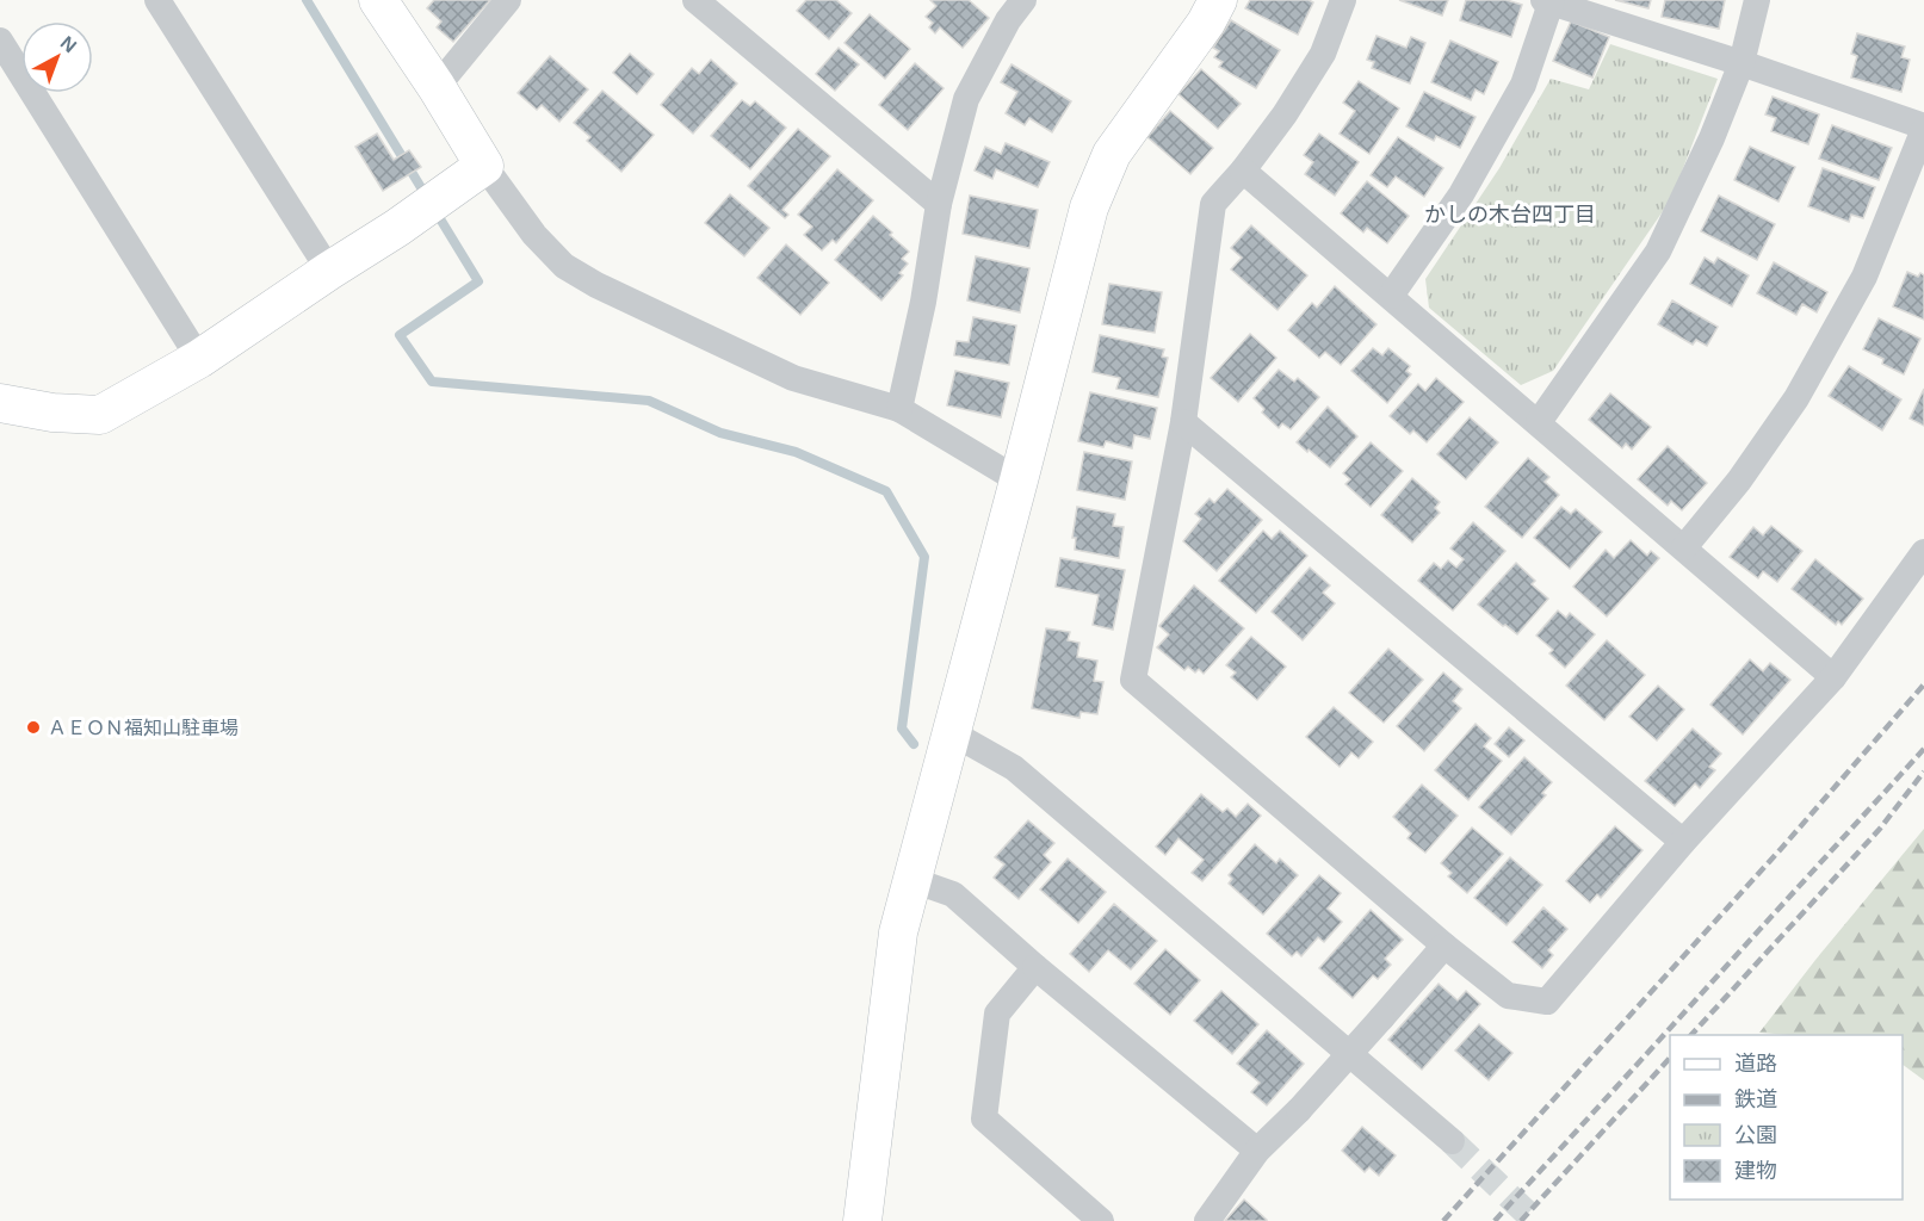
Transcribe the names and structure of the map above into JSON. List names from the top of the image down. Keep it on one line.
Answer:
{"districts":["かしの木台四丁目"],"places":["ＡＥＯＮ福知山駐車場"],"legend":["道路","鉄道","公園","建物"],"north":"top right"}
